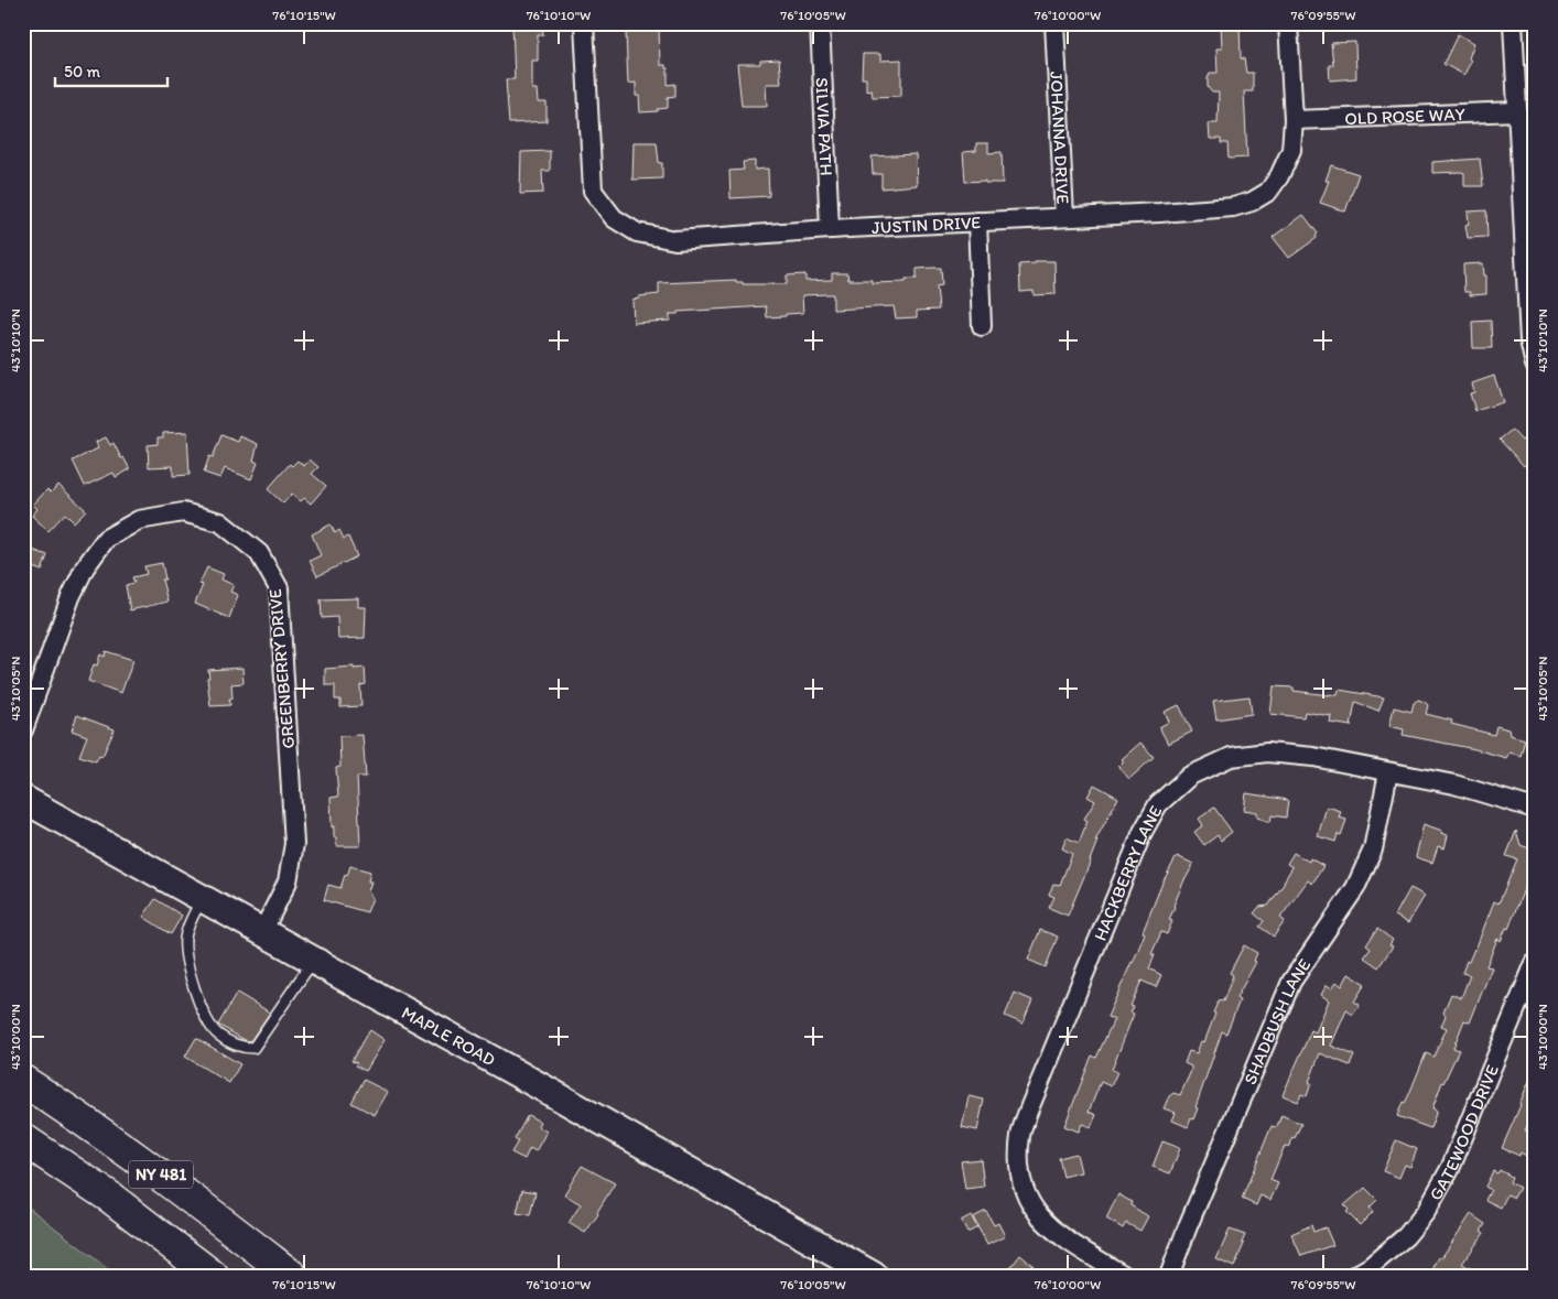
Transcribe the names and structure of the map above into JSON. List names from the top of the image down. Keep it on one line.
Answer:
{"streets":{"highway":["NY 481"],"street":["OLD ROSE WAY","SILVIA PATH","JOHANNA DRIVE","JUSTIN DRIVE","GREENBERRY DRIVE","HACKBERRY LANE","SHADBUSH LANE","MAPLE ROAD","GATEWOOD DRIVE"]},"crossings":[["OLD ROSE WAY","JUSTIN DRIVE"],["SILVIA PATH","JUSTIN DRIVE"],["JOHANNA DRIVE","JUSTIN DRIVE"],["GREENBERRY DRIVE","MAPLE ROAD"],["HACKBERRY LANE","SHADBUSH LANE"]],"scale_bar":"50 m","coordinates":["76°10'15\"W","76°10'10\"W","76°10'05\"W","76°10'00\"W","76°09'55\"W","43°10'10\"N","43°10'05\"N","43°10'00\"N"]}
